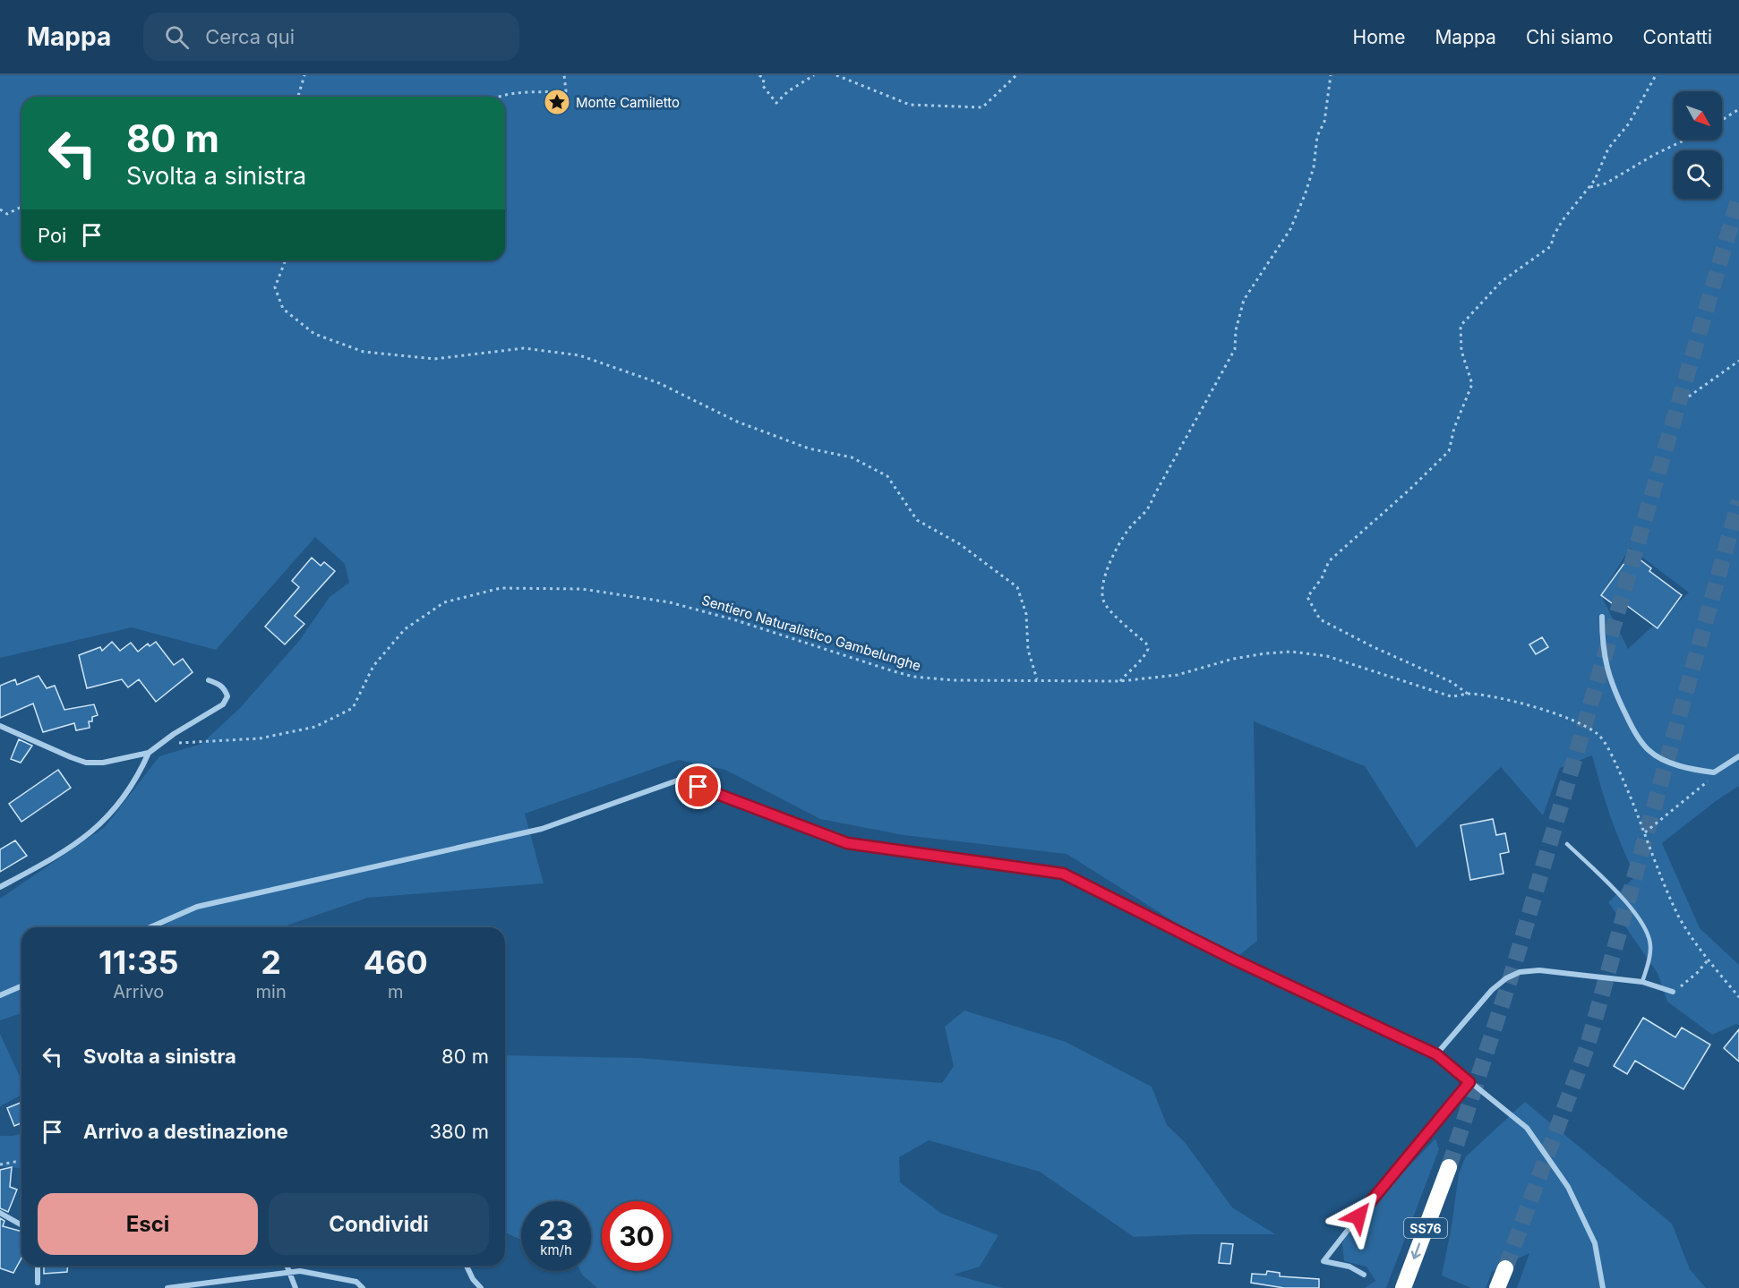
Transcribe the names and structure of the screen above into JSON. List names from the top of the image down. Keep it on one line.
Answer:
{"streets":{"highway":["SS76"],"path":["Sentiero Naturalistico Gambelunghe"]},"places":{"place":["Monte Camiletto"]},"north":"bottom right","page":{"header":"Mappa","search":"Cerca qui","nav":["Home","Mappa","Chi siamo","Contatti"],"turn":["80 m","Svolta a sinistra"],"then":"Poi","eta":["11:35","Arrivo","2","min","460","m"],"list":[{"name":"Svolta a sinistra","value":"80 m"},{"name":"Arrivo a destinazione","value":"380 m"}],"buttons":["Esci","Condividi"],"speed":"23 km/h","limit":"30"}}
